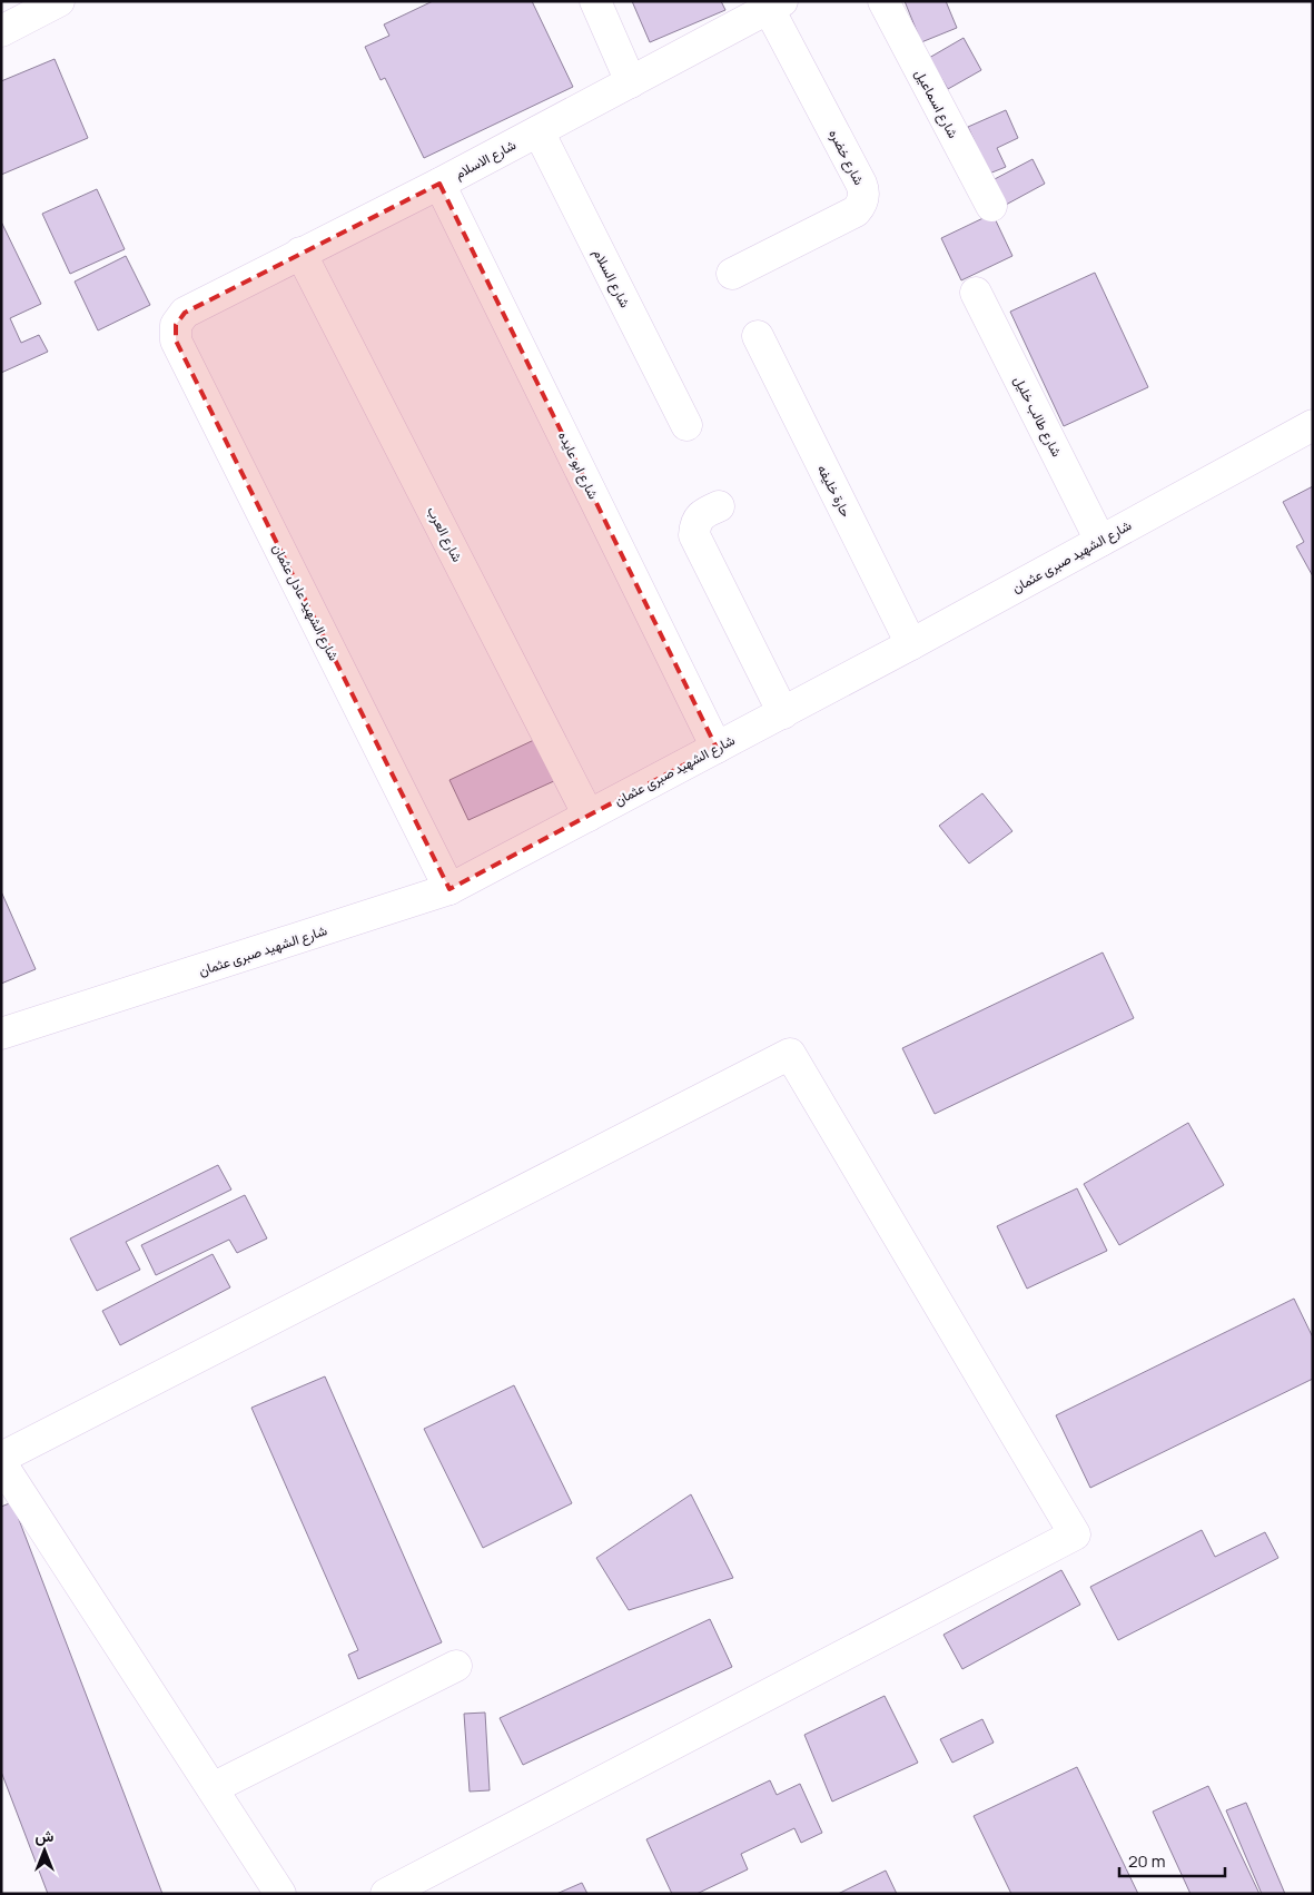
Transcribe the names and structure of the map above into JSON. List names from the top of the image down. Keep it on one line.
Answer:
{"streets":{"street":["شارع اسماعيل","شارع خضره","شارع الاسلام","شارع السلام","شارع طالب خليل","شارع ابو عايده","حارة خليفه","شارع العرب","شارع الشهيد صبرى عثمان","شارع الشهيد عادل عثمان"]},"crossings":[["شارع خضره","شارع الاسلام"],["شارع الاسلام","شارع السلام"],["شارع الاسلام","شارع ابو عايده"],["شارع الاسلام","شارع العرب"],["شارع الاسلام","شارع الشهيد عادل عثمان"],["شارع طالب خليل","شارع الشهيد صبرى عثمان"],["شارع ابو عايده","شارع الشهيد صبرى عثمان"],["حارة خليفه","شارع الشهيد صبرى عثمان"],["شارع العرب","شارع الشهيد صبرى عثمان"],["شارع الشهيد صبرى عثمان","شارع الشهيد عادل عثمان"]],"scale_bar":"20 m","north":"top"}
